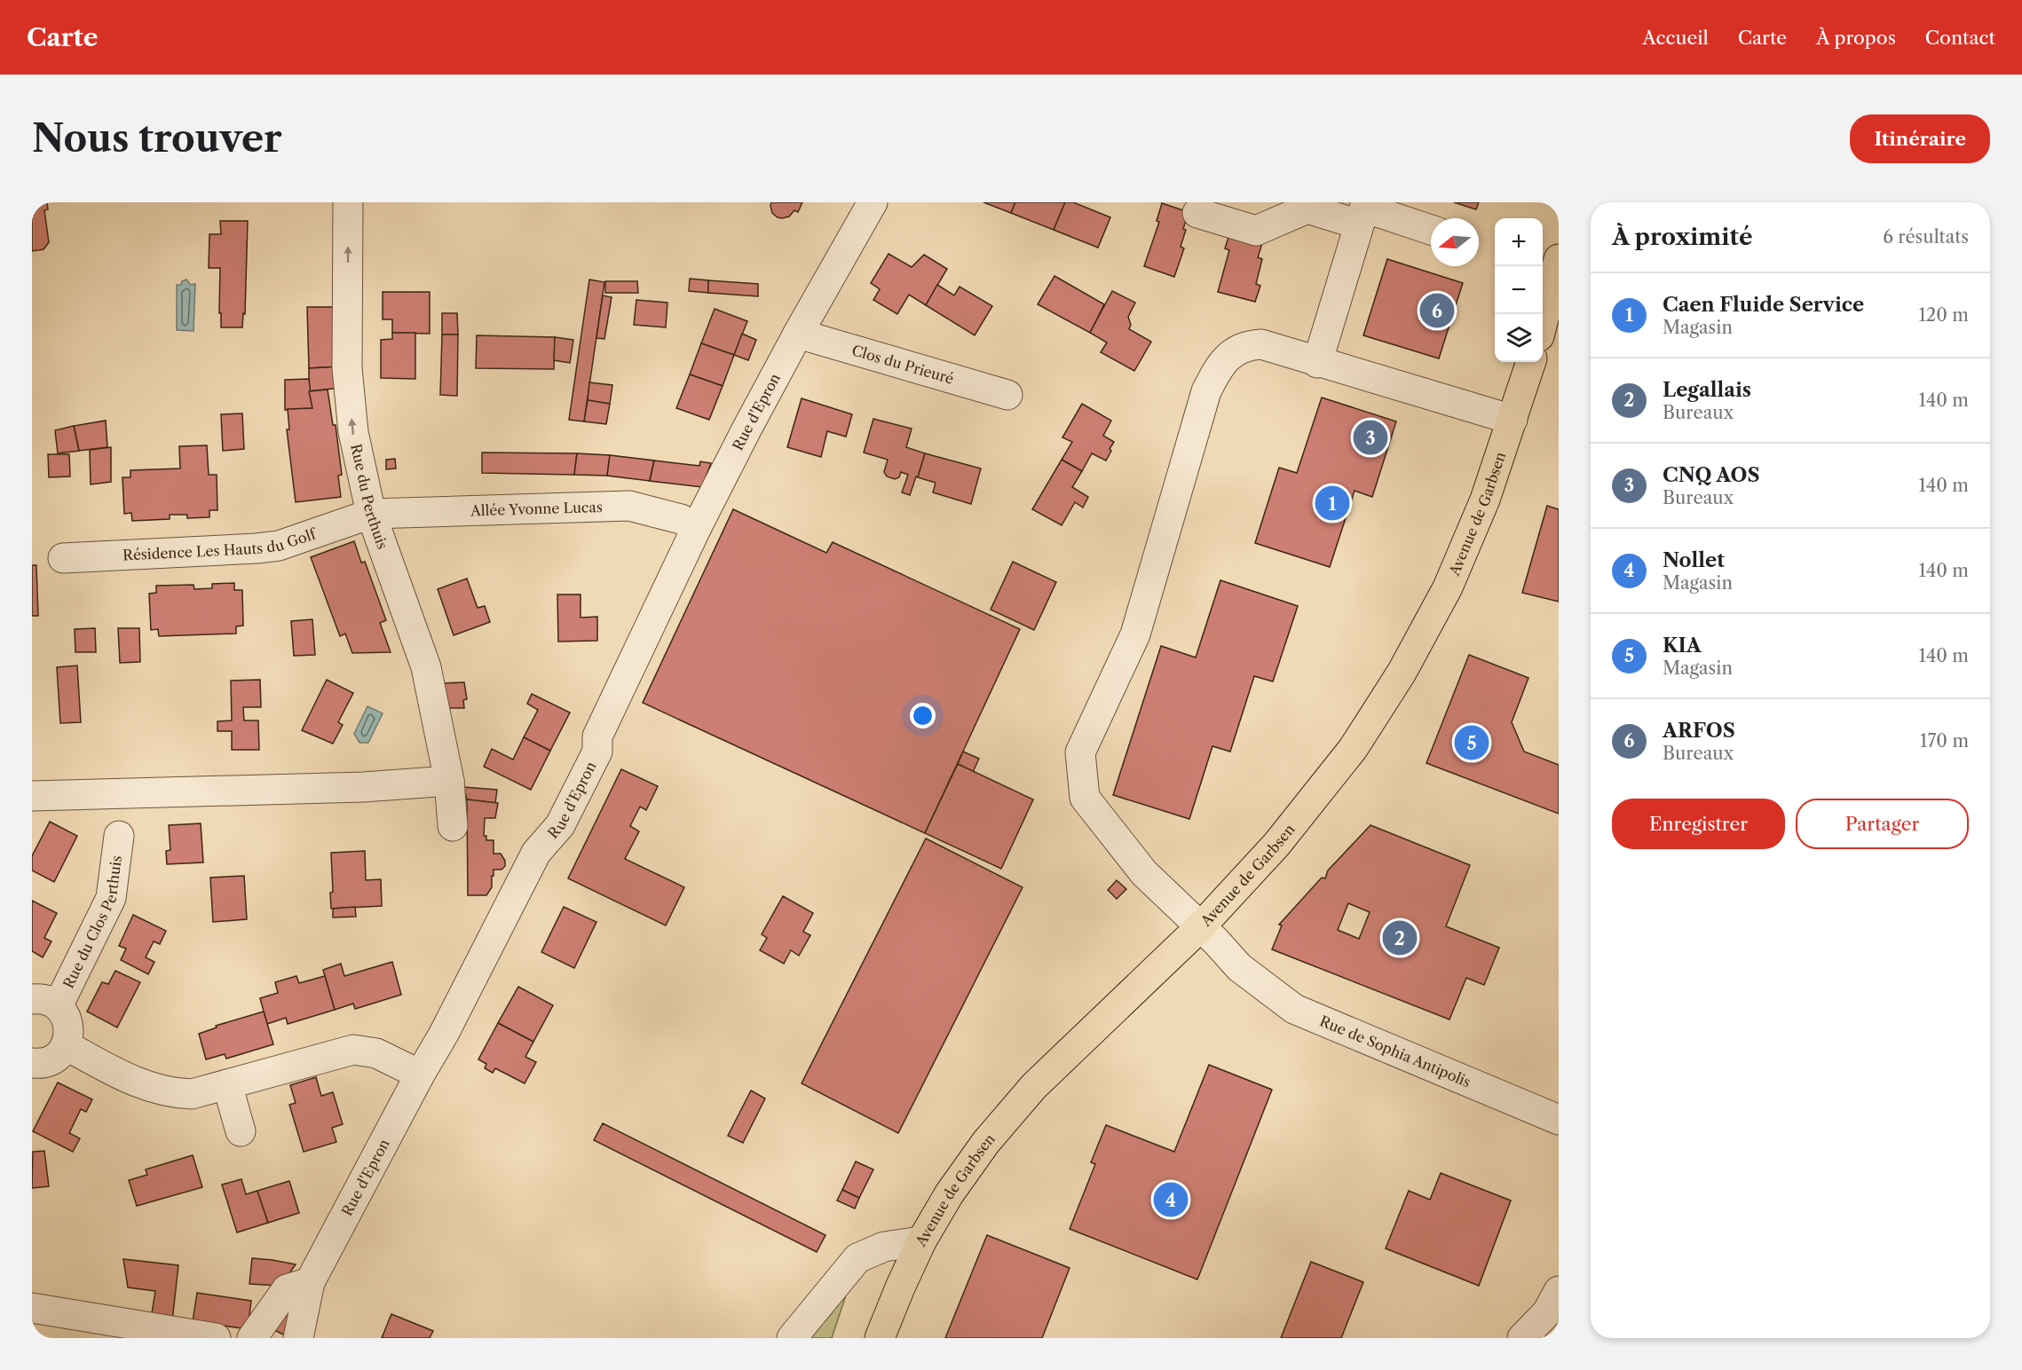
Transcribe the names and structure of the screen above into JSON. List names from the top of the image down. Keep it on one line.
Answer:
{"streets":{"main road":["Avenue de Garbsen"],"street":["Clos du Prieuré","Rue d'Epron","Rue du Perthuis","Allée Yvonne Lucas","Résidence Les Hauts du Golf","Rue du Clos Perthuis","Rue de Sophia Antipolis"]},"crossings":[["Clos du Prieuré","Rue d'Epron"],["Rue d'Epron","Allée Yvonne Lucas"],["Rue du Perthuis","Allée Yvonne Lucas"],["Rue du Perthuis","Résidence Les Hauts du Golf"],["Allée Yvonne Lucas","Résidence Les Hauts du Golf"],["Avenue de Garbsen","Rue de Sophia Antipolis"]],"one_way":["Rue du Perthuis"],"north":"left","page":{"header":"Carte","nav":["Accueil","Carte","À propos","Contact"],"buttons":["Itinéraire",["Enregistrer","Partager"]],"title":"Nous trouver","heading":["À proximité","6 résultats"],"map_buttons":["+","−"],"list":[{"mark":"1","name":"Caen Fluide Service","note":"Magasin","value":"120 m"},{"mark":"2","name":"Legallais","note":"Bureaux","value":"140 m"},{"mark":"3","name":"CNQ AOS","note":"Bureaux","value":"140 m"},{"mark":"4","name":"Nollet","note":"Magasin","value":"140 m"},{"mark":"5","name":"KIA","note":"Magasin","value":"140 m"},{"mark":"6","name":"ARFOS","note":"Bureaux","value":"170 m"}],"pins":["6","3","1","5","2","4"]}}
